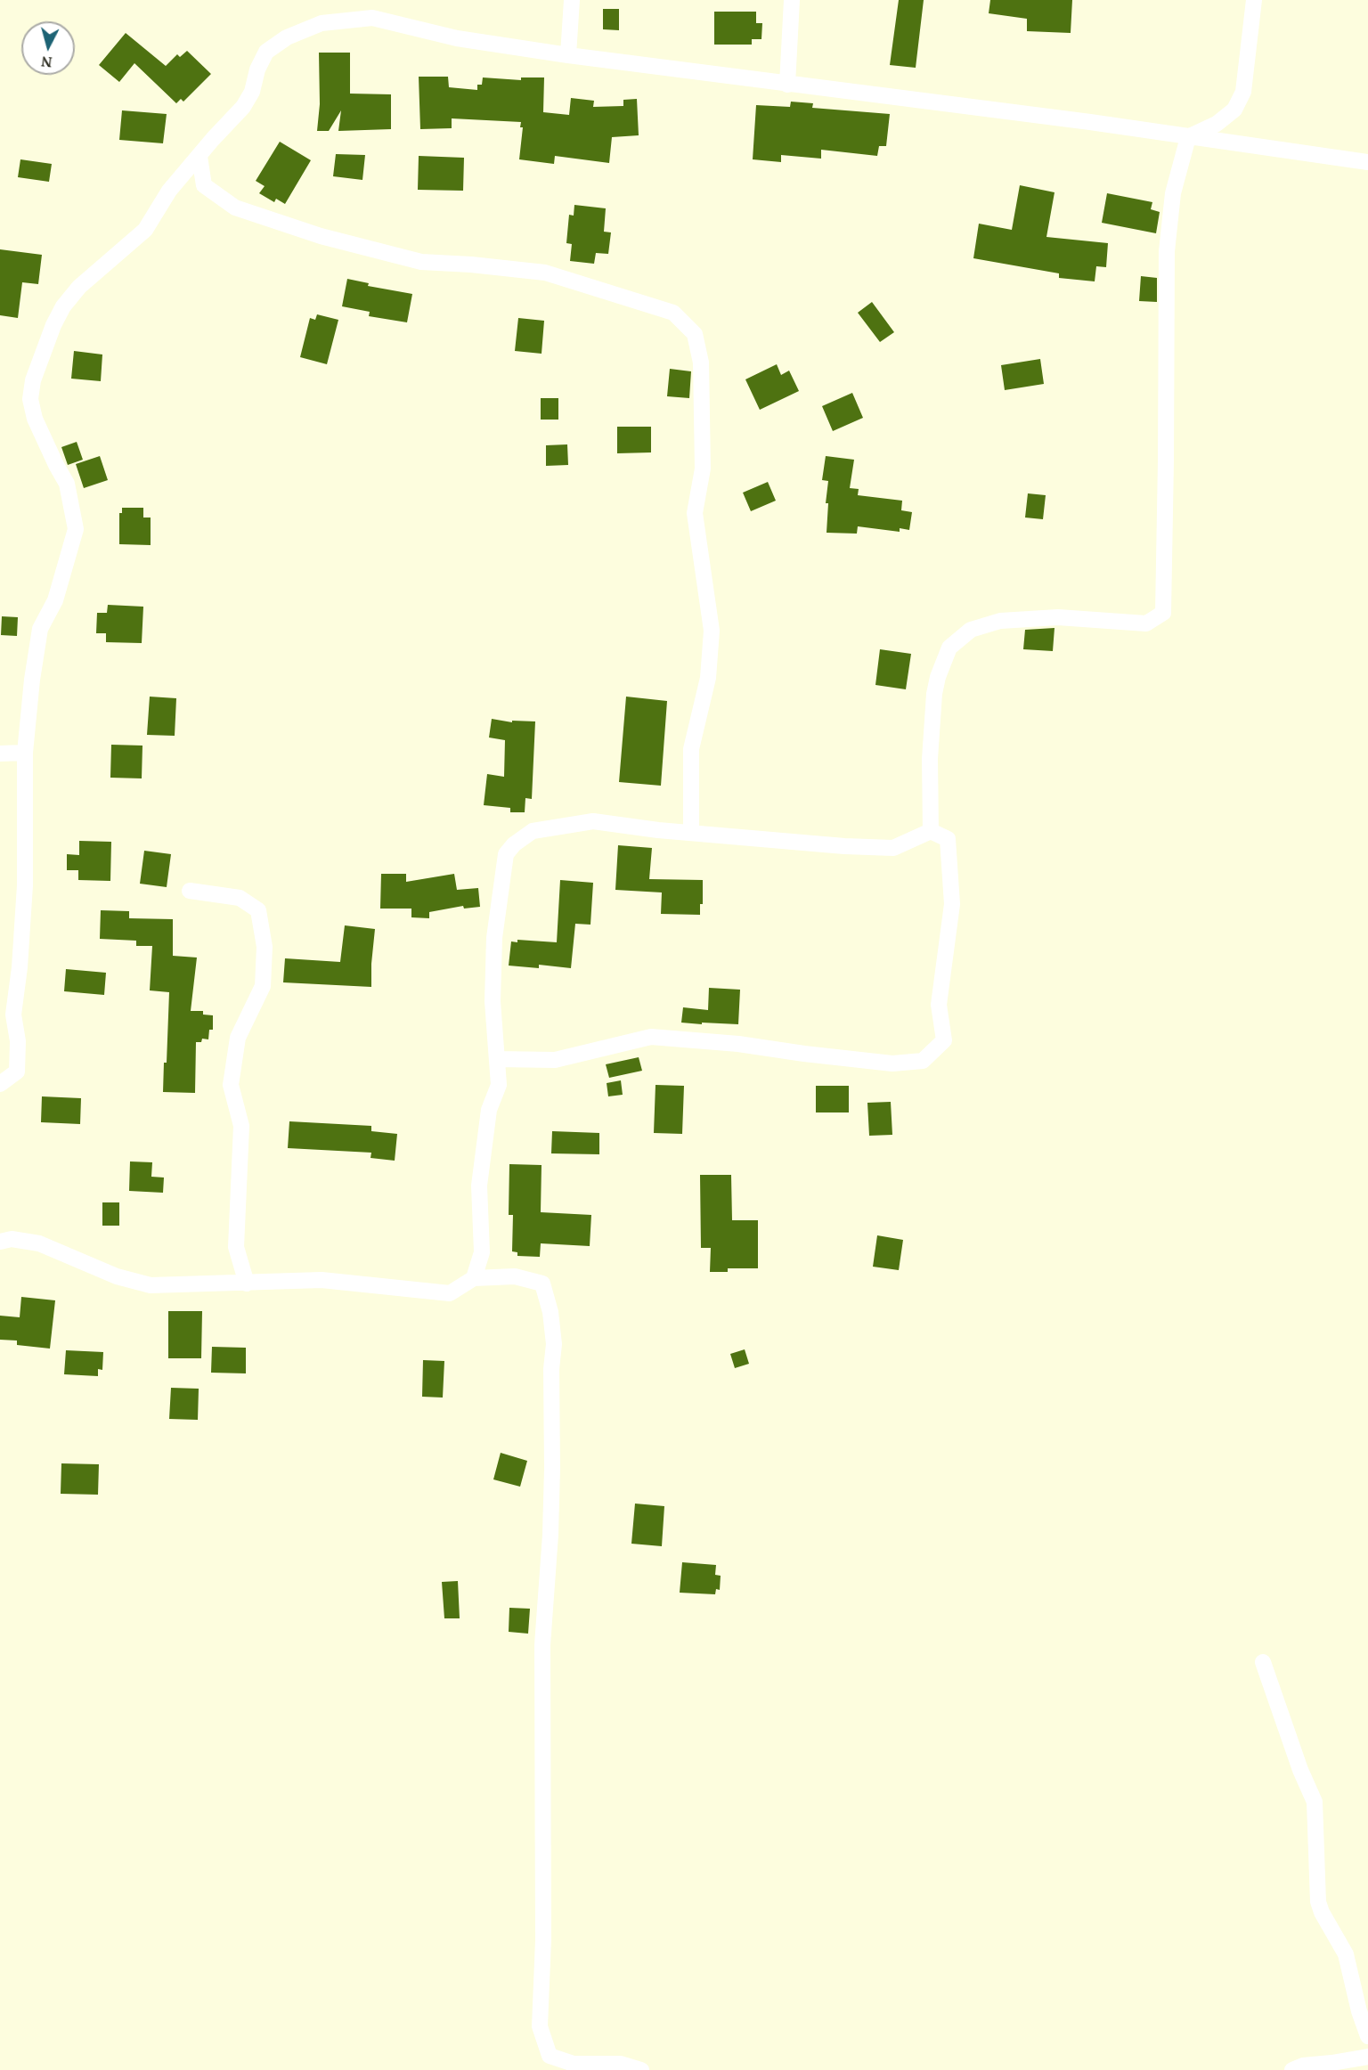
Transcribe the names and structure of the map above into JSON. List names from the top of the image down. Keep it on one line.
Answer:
{"north":"bottom"}
